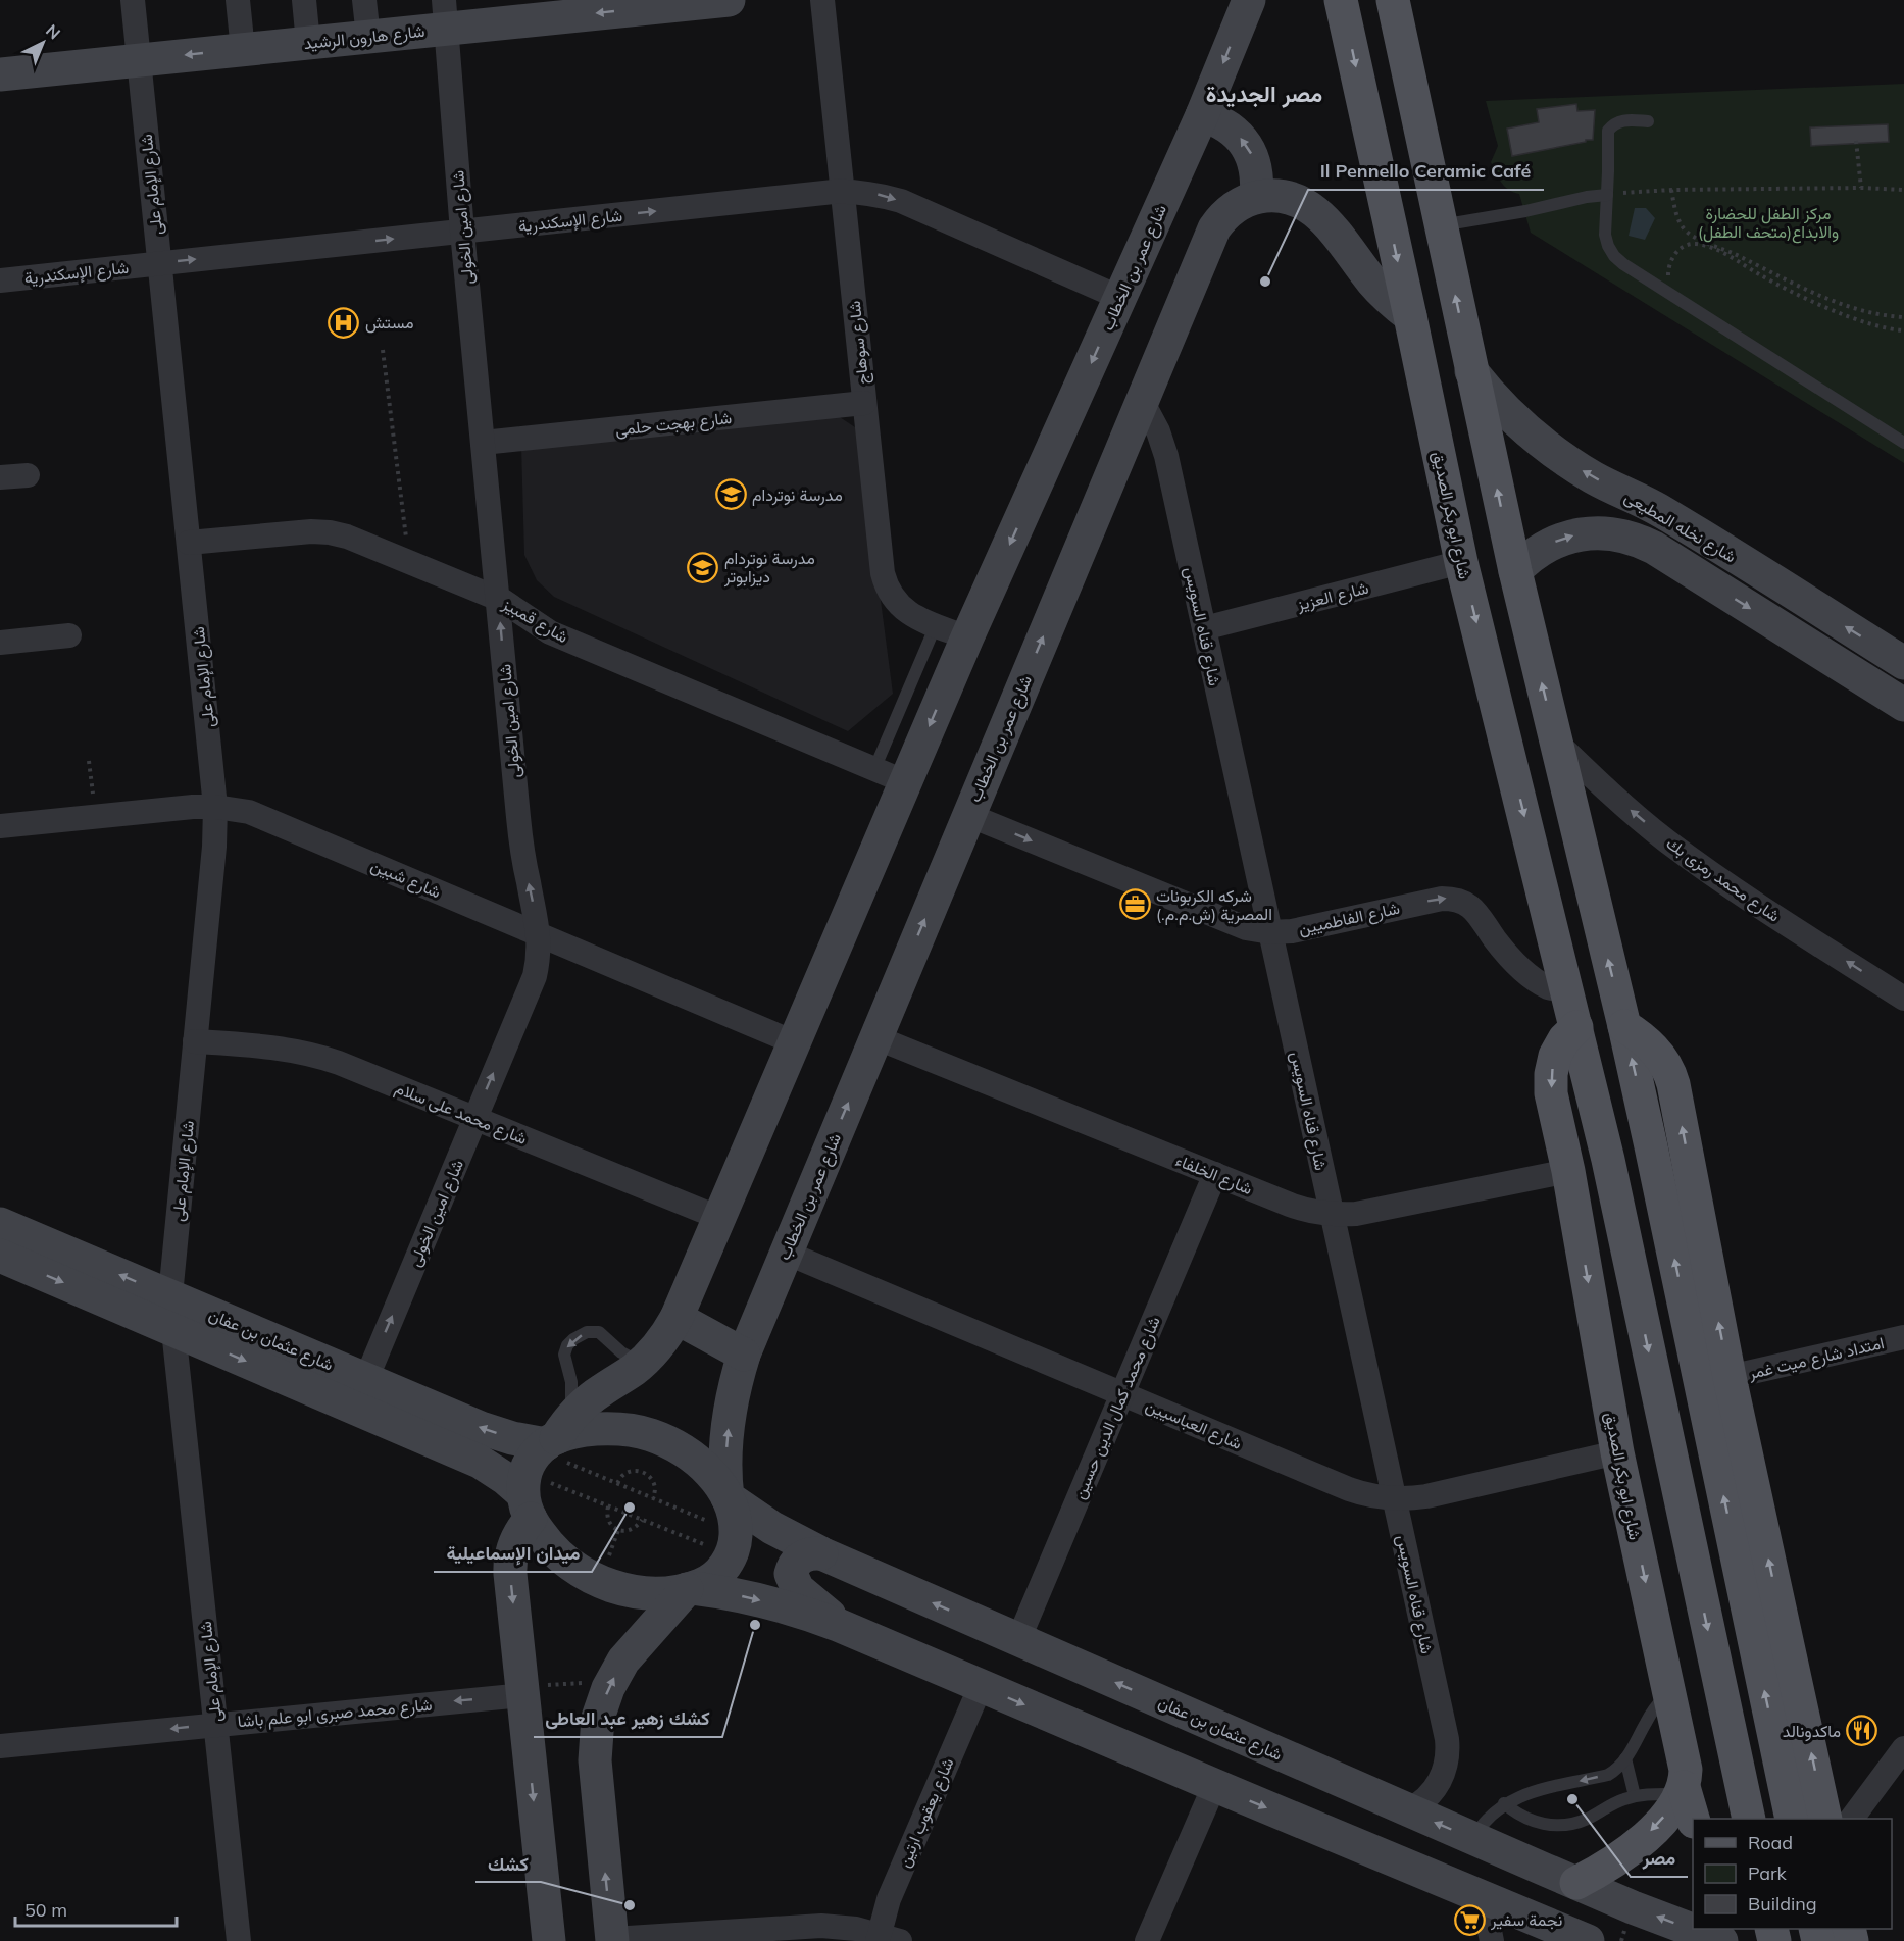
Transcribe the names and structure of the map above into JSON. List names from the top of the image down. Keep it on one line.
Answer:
{"streets":{"main road":["شارع ابو بكر الصديق"],"street":["شارع هارون الرشيد","شارع الإمام على","شارع الإسكندرية","شارع امين الخولى","شارع عمر بن الخطاب","شارع سوهاج","شارع بهجت حلمى","شارع نخله المطيعى","شارع العزيز","شارع قمبيز","شارع قناه السويس","شارع شبين","شارع محمد رمزى بك","شارع الفاطميين","شارع محمد على سلام","شارع الخلفاء","شارع عثمان بن عفان","امتداد شارع ميت غمر","شارع محمد كمال الدين حسين","شارع العباسيين","شارع محمد صبرى ابو علم باشا","شارع يعقوب ارتين"]},"crossings":[["شارع هارون الرشيد","شارع الإمام على"],["شارع هارون الرشيد","شارع امين الخولى"],["شارع الإمام على","شارع الإسكندرية"],["شارع الإمام على","شارع قمبيز"],["شارع الإمام على","شارع شبين"],["شارع الإمام على","شارع محمد على سلام"],["شارع الإمام على","شارع عثمان بن عفان"],["شارع الإمام على","شارع محمد صبرى ابو علم باشا"],["شارع الإسكندرية","شارع امين الخولى"],["شارع الإسكندرية","شارع عمر بن الخطاب"],["شارع الإسكندرية","شارع سوهاج"],["شارع امين الخولى","شارع بهجت حلمى"],["شارع امين الخولى","شارع قمبيز"],["شارع امين الخولى","شارع شبين"],["شارع امين الخولى","شارع محمد على سلام"],["شارع امين الخولى","شارع عثمان بن عفان"],["شارع عمر بن الخطاب","شارع سوهاج"],["شارع عمر بن الخطاب","شارع ابو بكر الصديق"],["شارع عمر بن الخطاب","شارع قمبيز"],["شارع عمر بن الخطاب","شارع قناه السويس"],["شارع عمر بن الخطاب","شارع شبين"],["شارع عمر بن الخطاب","شارع الفاطميين"],["شارع عمر بن الخطاب","شارع محمد على سلام"],["شارع عمر بن الخطاب","شارع الخلفاء"],["شارع عمر بن الخطاب","شارع عثمان بن عفان"],["شارع عمر بن الخطاب","شارع العباسيين"],["شارع عمر بن الخطاب","شارع محمد صبرى ابو علم باشا"],["شارع سوهاج","شارع بهجت حلمى"],["شارع ابو بكر الصديق","شارع العزيز"],["شارع ابو بكر الصديق","شارع الفاطميين"],["شارع ابو بكر الصديق","شارع الخلفاء"],["شارع ابو بكر الصديق","شارع العباسيين"],["شارع العزيز","شارع قناه السويس"],["شارع قناه السويس","شارع الفاطميين"],["شارع قناه السويس","شارع الخلفاء"],["شارع قناه السويس","شارع عثمان بن عفان"],["شارع قناه السويس","شارع العباسيين"],["شارع الخلفاء","شارع محمد كمال الدين حسين"],["شارع عثمان بن عفان","شارع محمد كمال الدين حسين"],["شارع محمد كمال الدين حسين","شارع العباسيين"]],"one_way":["شارع هارون الرشيد","شارع الإسكندرية","شارع امين الخولى","شارع محمد رمزى بك","شارع الفاطميين","شارع محمد صبرى ابو علم باشا"],"districts":["مصر الجديدة"],"parks":["مركز الطفل للحضارة والابداع(متحف الطفل)"],"places":{"other":["Il Pennello Ceramic Café","ميدان الإسماعيلية","كشك زهير عبد العاطى","مصر","كشك"],"hospital":["مستش"],"school or university":["مدرسة نوتردام","مدرسة نوتردام ديزابوتر"],"office":["شركه الكربونات المصرية (ش.م.م.)"],"restaurant":["ماكدونالد"],"supermarket":["نجمة سفير"]},"legend":["Road","Park","Building"],"scale_bar":"50 m","north":"top right"}
